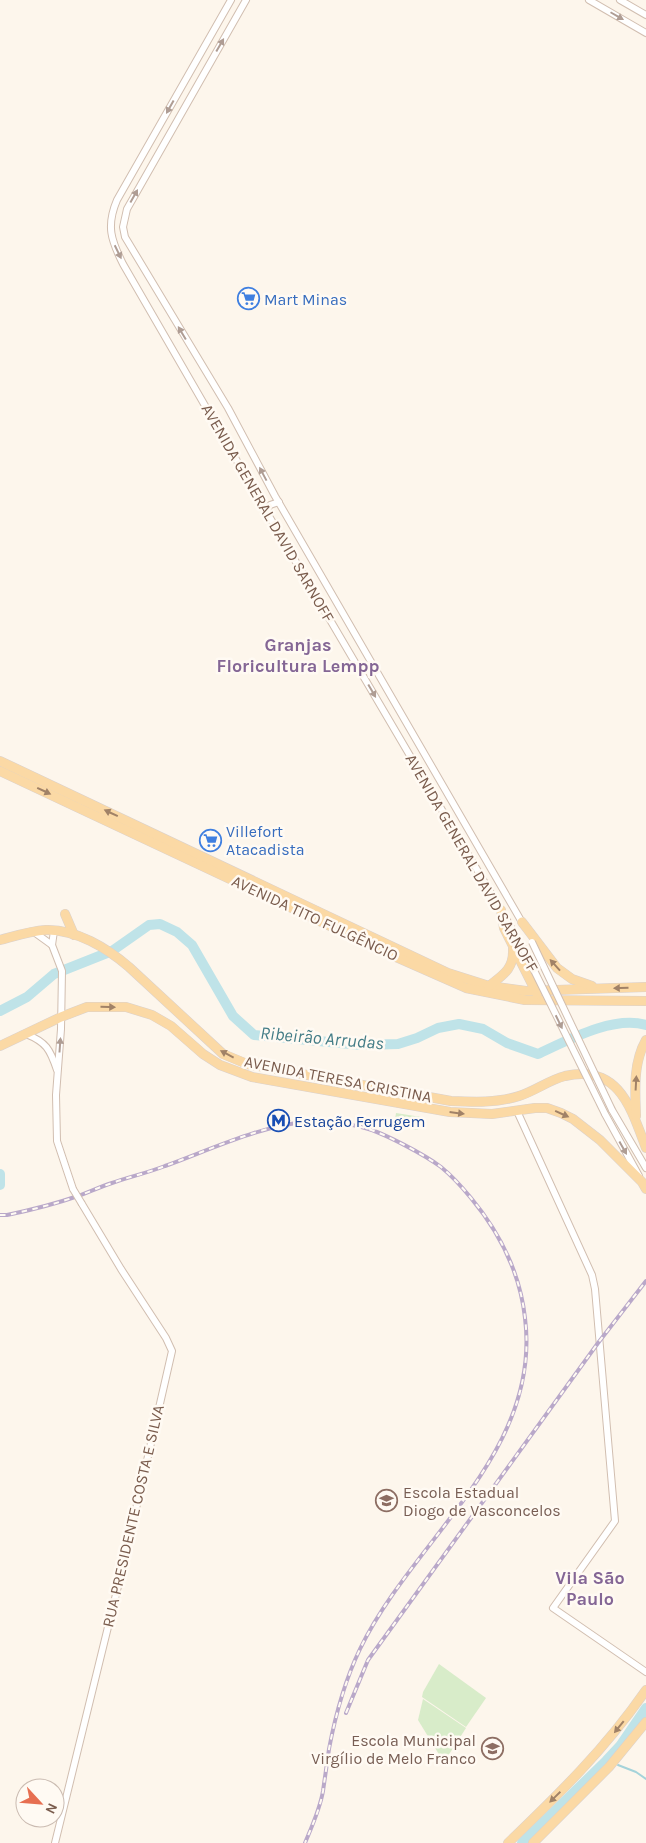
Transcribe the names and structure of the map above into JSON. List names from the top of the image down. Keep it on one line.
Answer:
{"streets":{"main road":["AVENIDA TITO FULGÊNCIO","AVENIDA TERESA CRISTINA"],"street":["AVENIDA GENERAL DAVID SARNOFF","RUA PRESIDENTE COSTA E SILVA"]},"crossings":[["AVENIDA GENERAL DAVID SARNOFF","AVENIDA TERESA CRISTINA"],["AVENIDA TERESA CRISTINA","RUA PRESIDENTE COSTA E SILVA"]],"districts":["Granjas Floricultura Lempp","Vila São Paulo"],"water":["Ribeirão Arrudas"],"places":{"supermarket":["Mart Minas","Villefort Atacadista"],"metro station":["Estação Ferrugem"],"school or university":["Escola Estadual Diogo de Vasconcelos","Escola Municipal Virgílio de Melo Franco"]},"north":"bottom right"}
